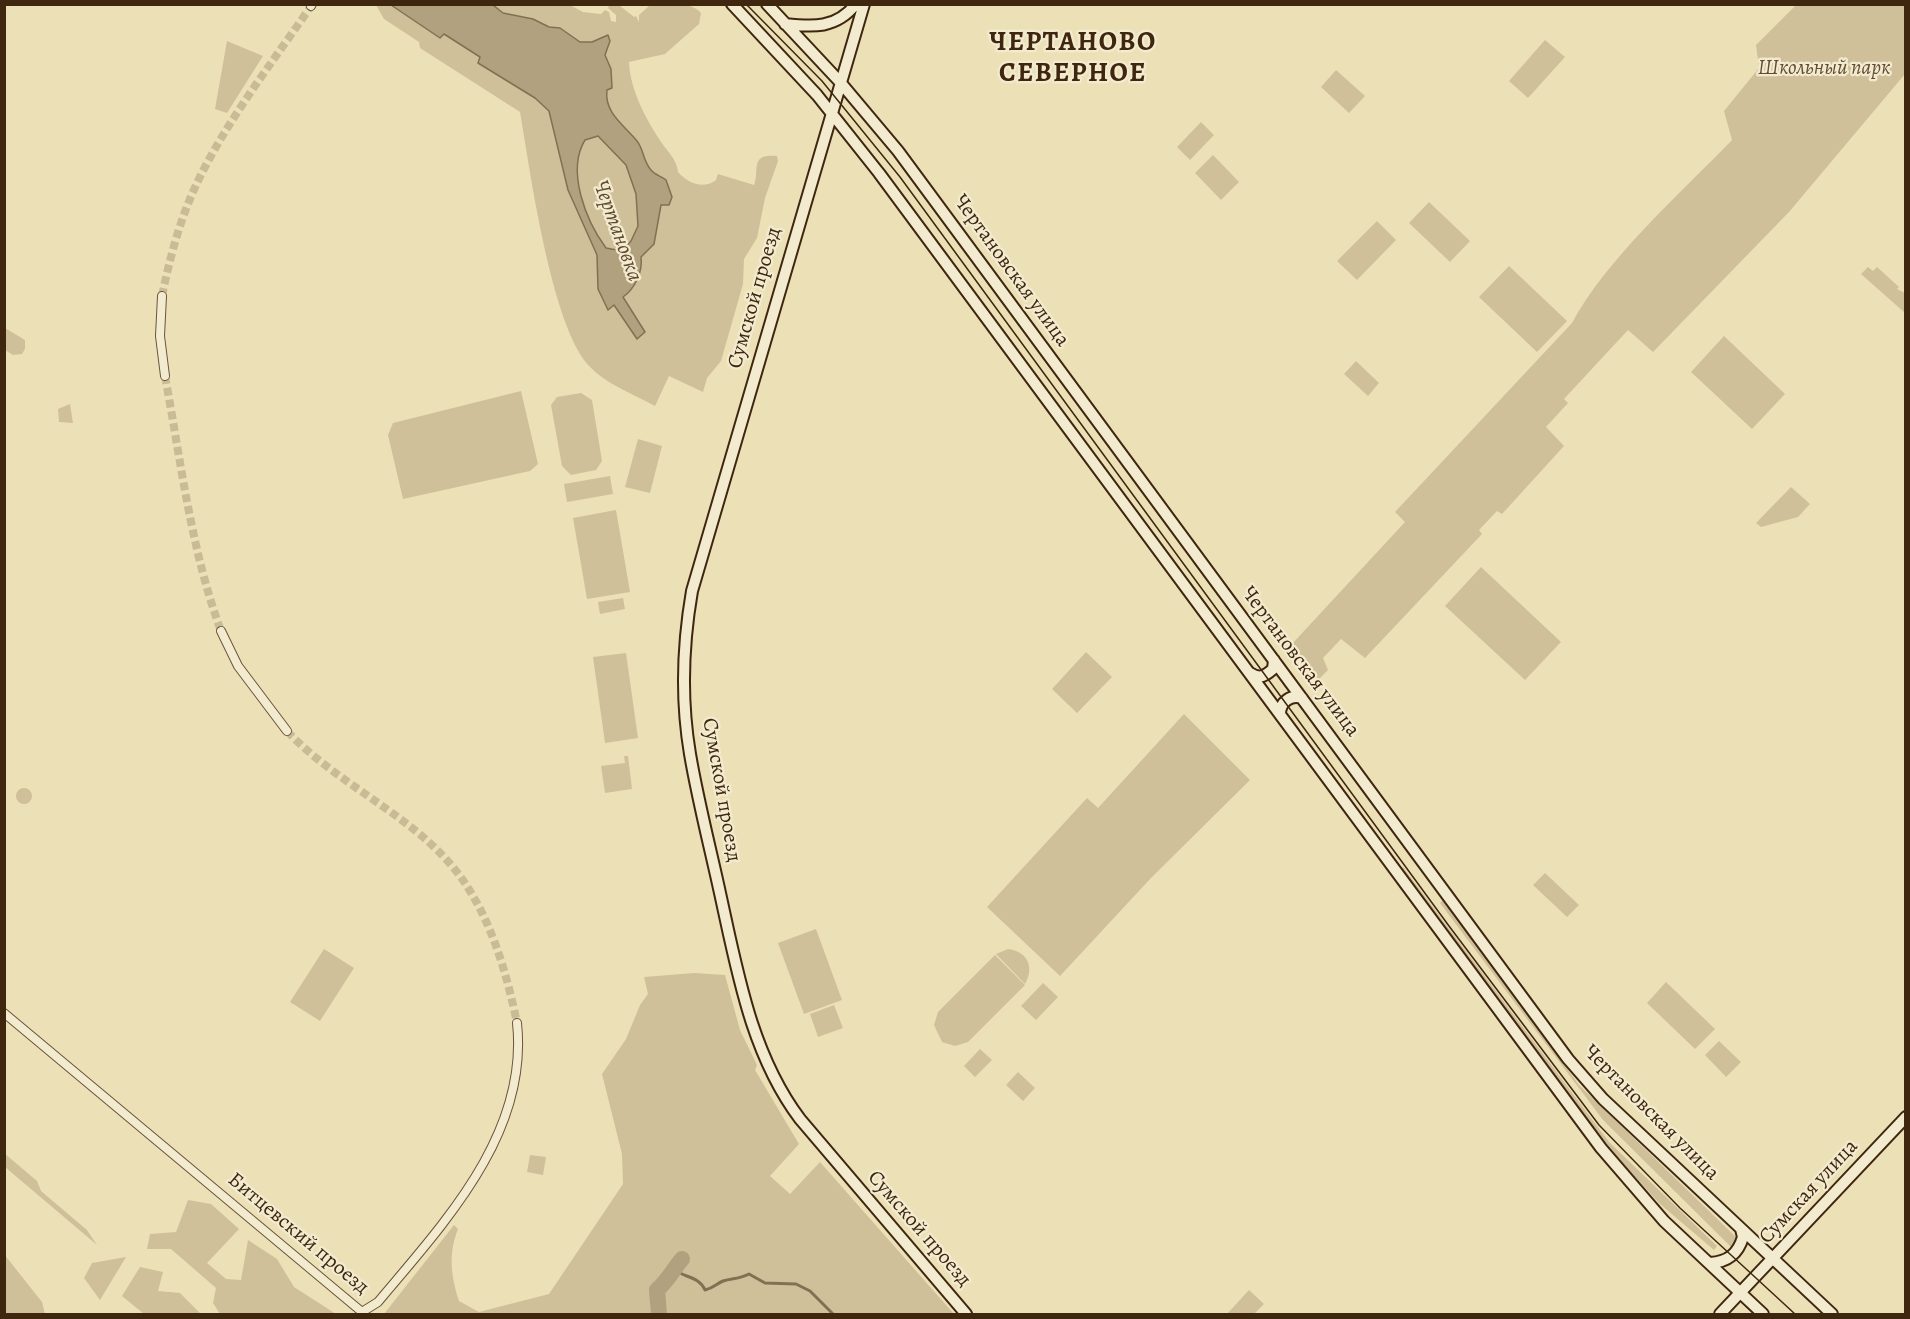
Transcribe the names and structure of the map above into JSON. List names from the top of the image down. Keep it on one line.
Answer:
{"streets":{"main road":["Чертановская улица","Сумской проезд","Сумская улица"],"street":["Битцевский проезд"]},"crossings":[["Чертановская улица","Сумской проезд"],["Чертановская улица","Сумская улица"]],"districts":["ЧЕРТАНОВО СЕВЕРНОЕ"],"water":["Чертановка"],"parks":["Школьный парк"]}
